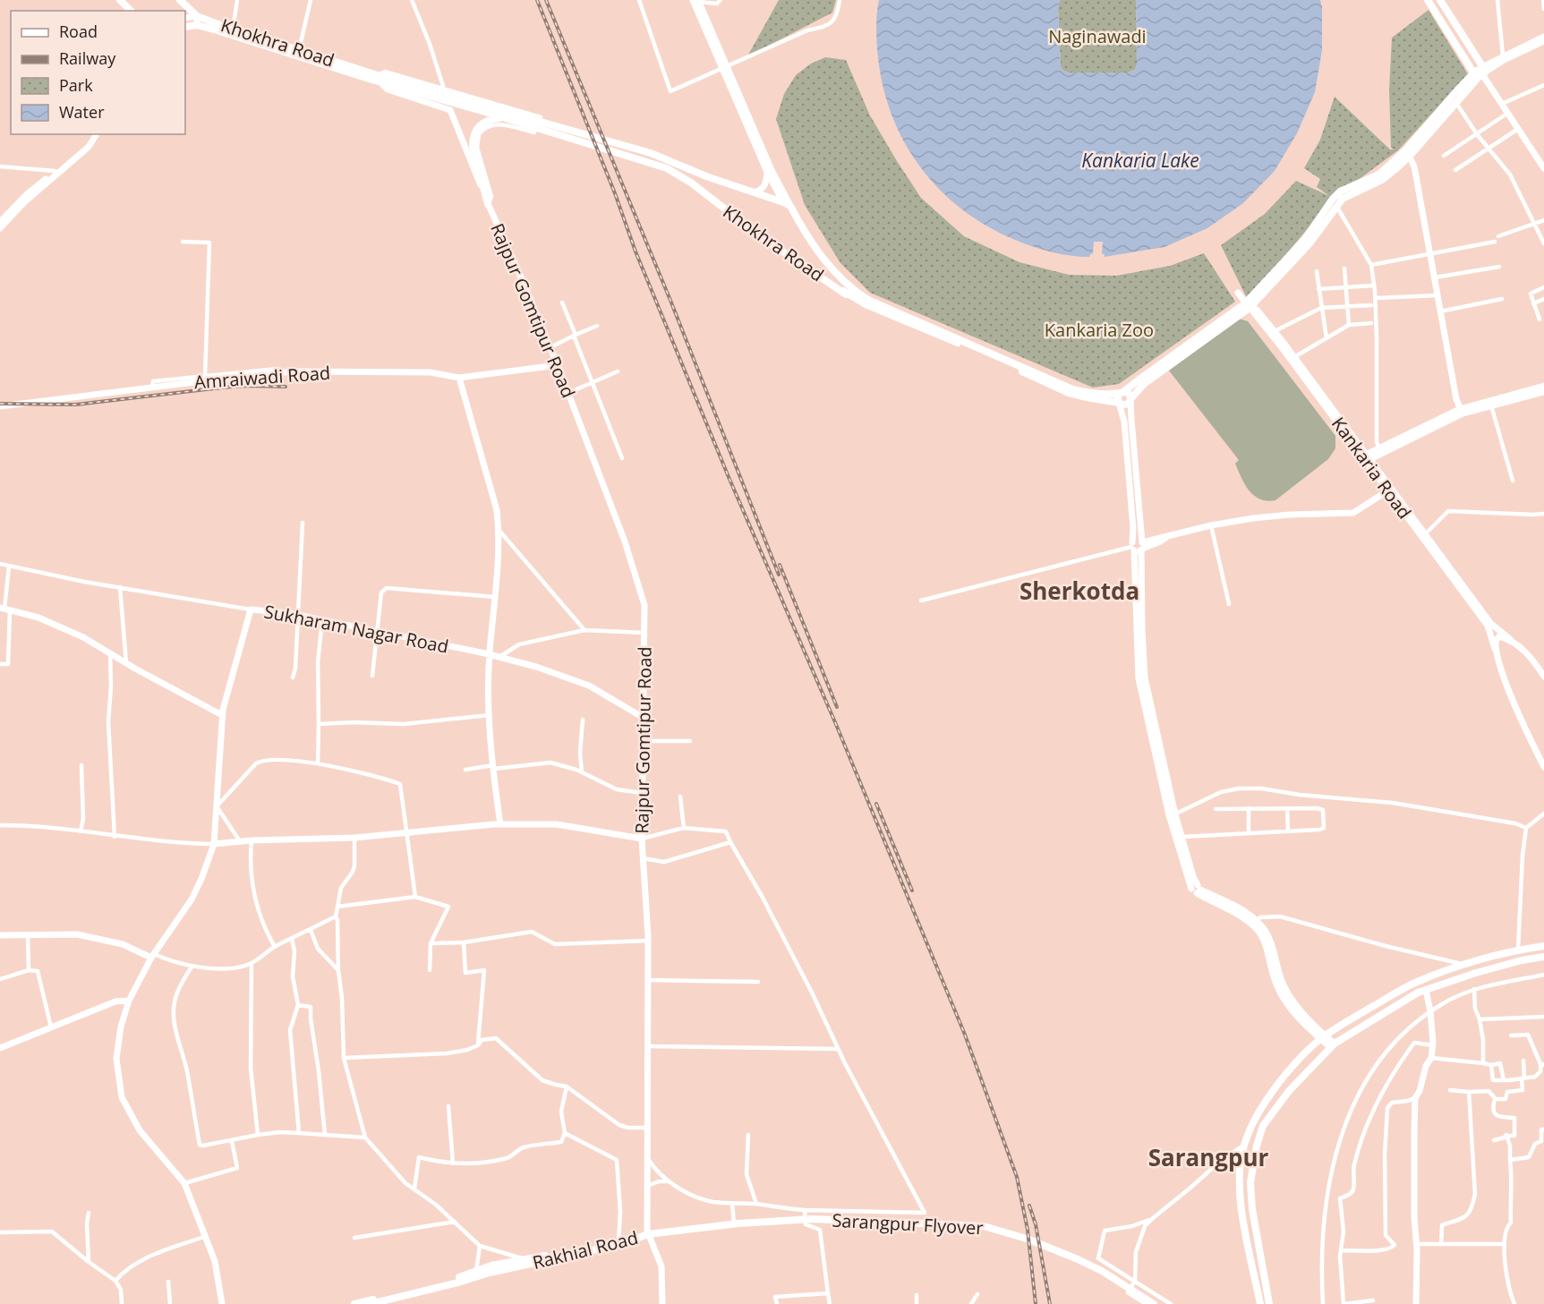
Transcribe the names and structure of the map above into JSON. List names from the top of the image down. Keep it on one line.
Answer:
{"streets":{"main road":["Khokhra Road","Rajpur Gomtipur Road","Amraiwadi Road","Kankaria Road","Sukharam Nagar Road","Sarangpur Flyover","Rakhial Road"]},"crossings":[["Khokhra Road","Rajpur Gomtipur Road"],["Rajpur Gomtipur Road","Amraiwadi Road"],["Rajpur Gomtipur Road","Sukharam Nagar Road"],["Rajpur Gomtipur Road","Rakhial Road"],["Sarangpur Flyover","Rakhial Road"]],"districts":["Sherkotda","Sarangpur"],"water":["Kankaria Lake"],"parks":["Naginawadi","Kankaria Zoo"],"legend":["Road","Railway","Park","Water"]}
